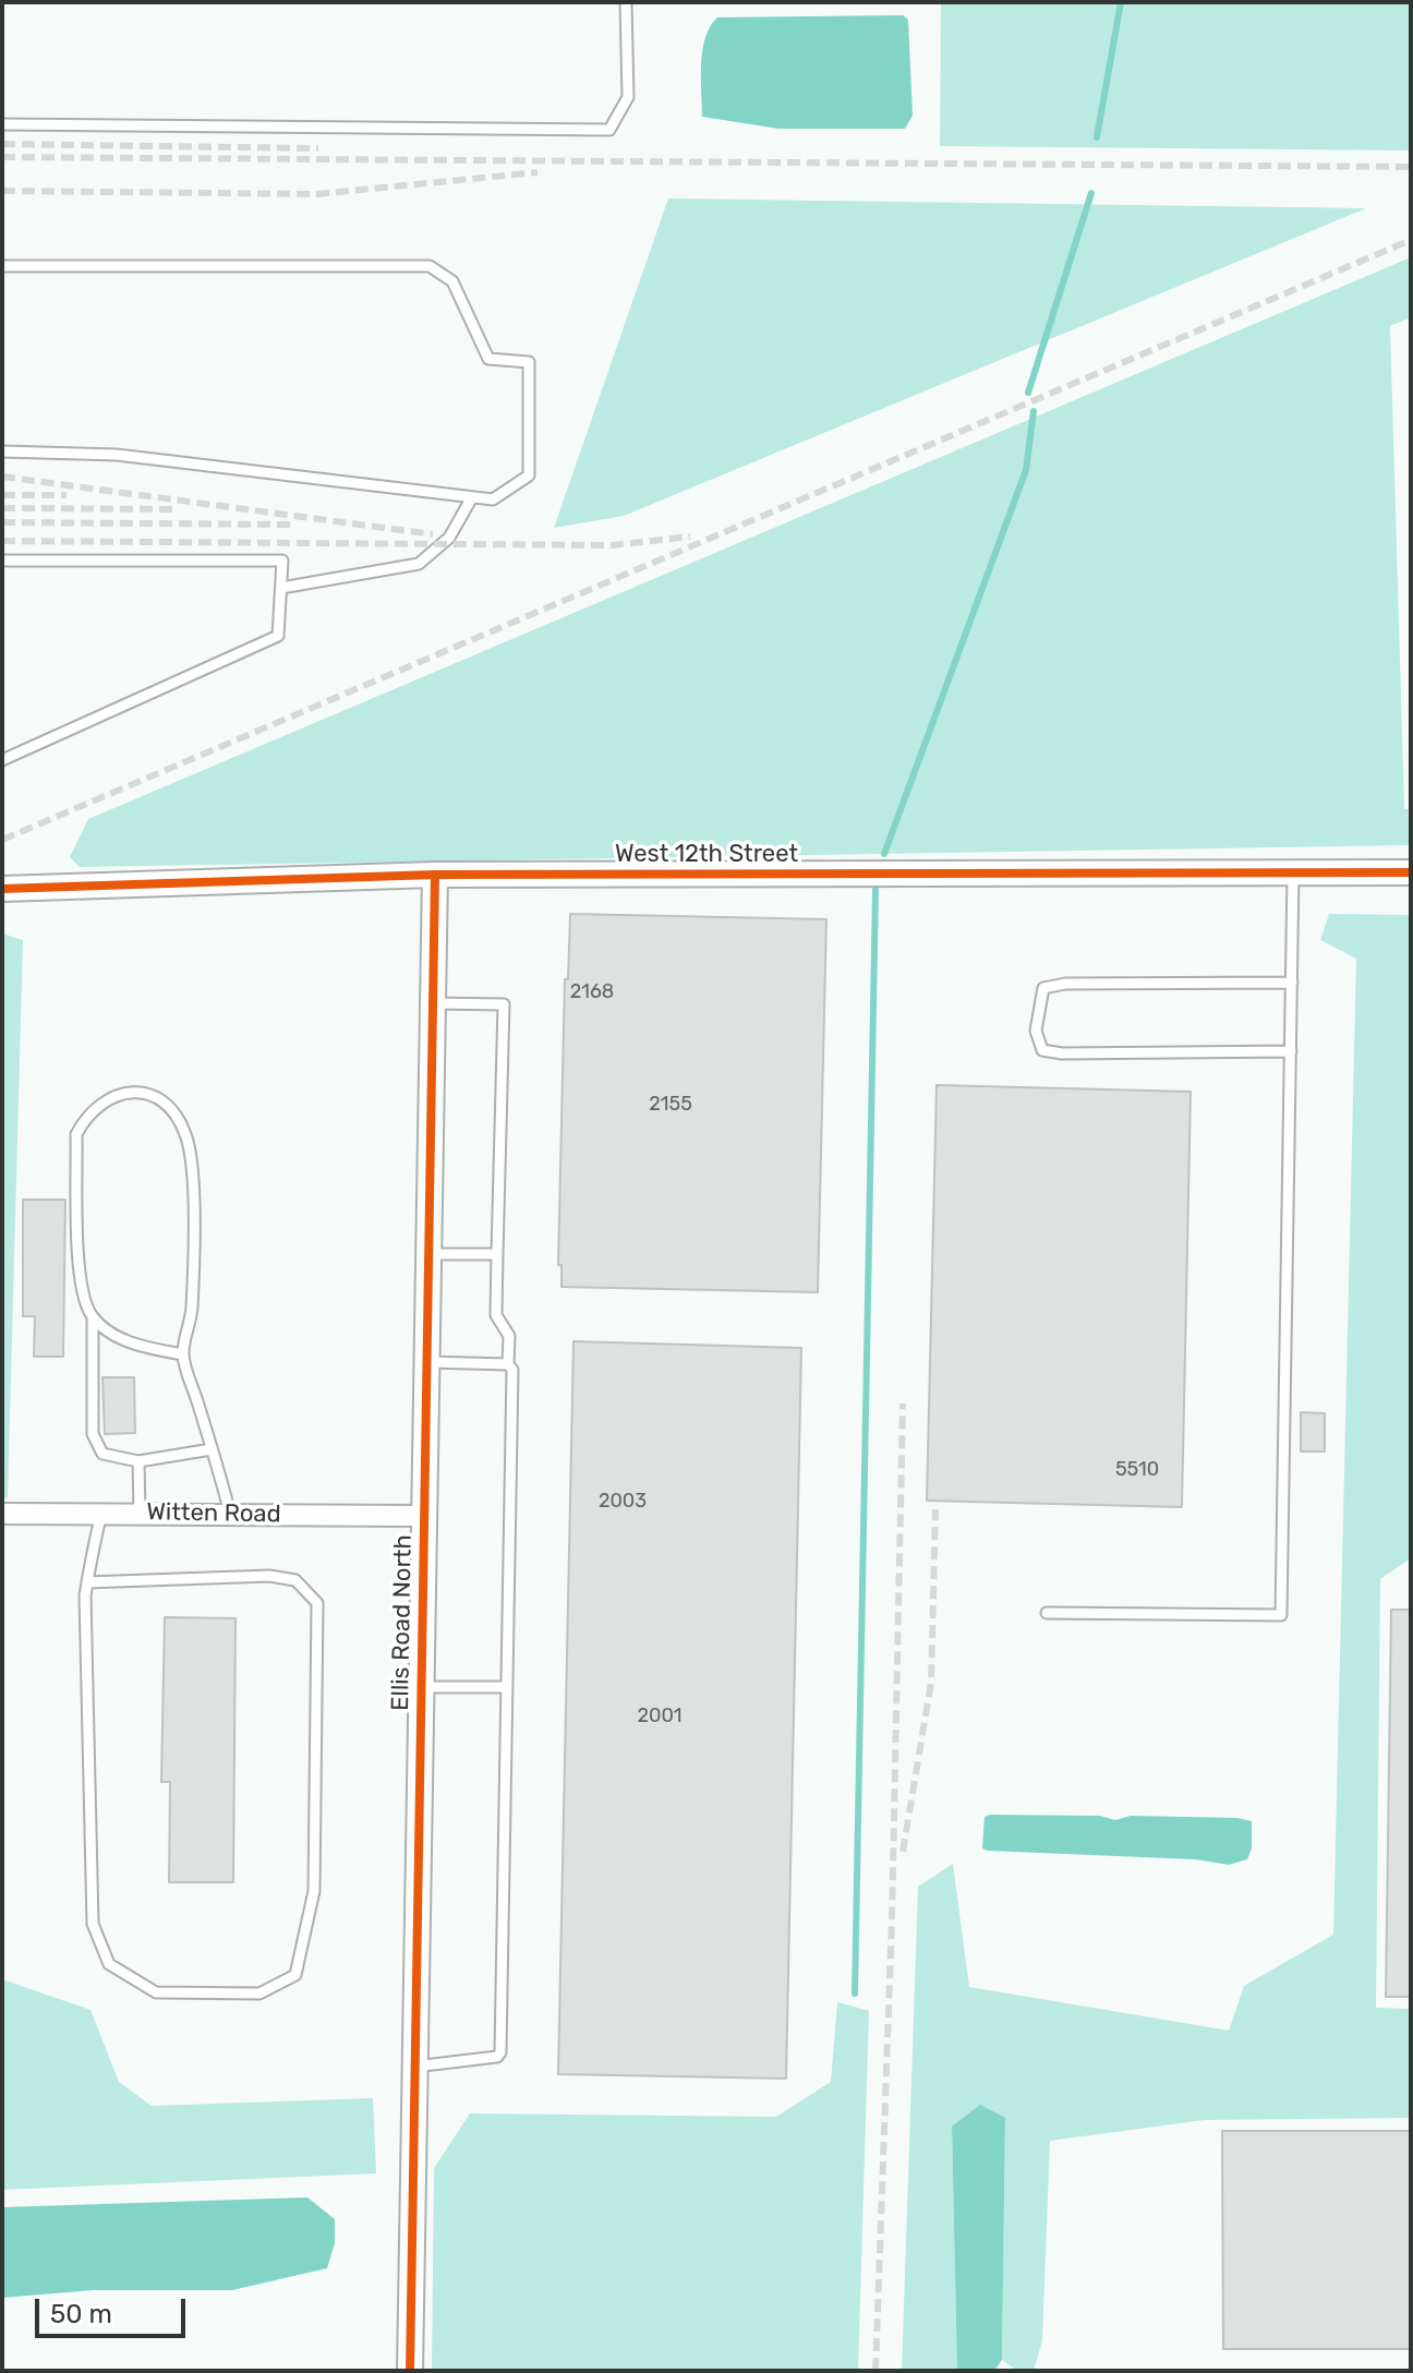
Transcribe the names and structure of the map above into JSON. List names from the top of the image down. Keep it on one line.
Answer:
{"streets":{"street":["West 12th Street","Witten Road","Ellis Road North"]},"crossings":[["West 12th Street","Ellis Road North"],["Witten Road","Ellis Road North"]],"house_numbers":["2168","2155","5510","2003","2001"],"scale_bar":"50 m"}
